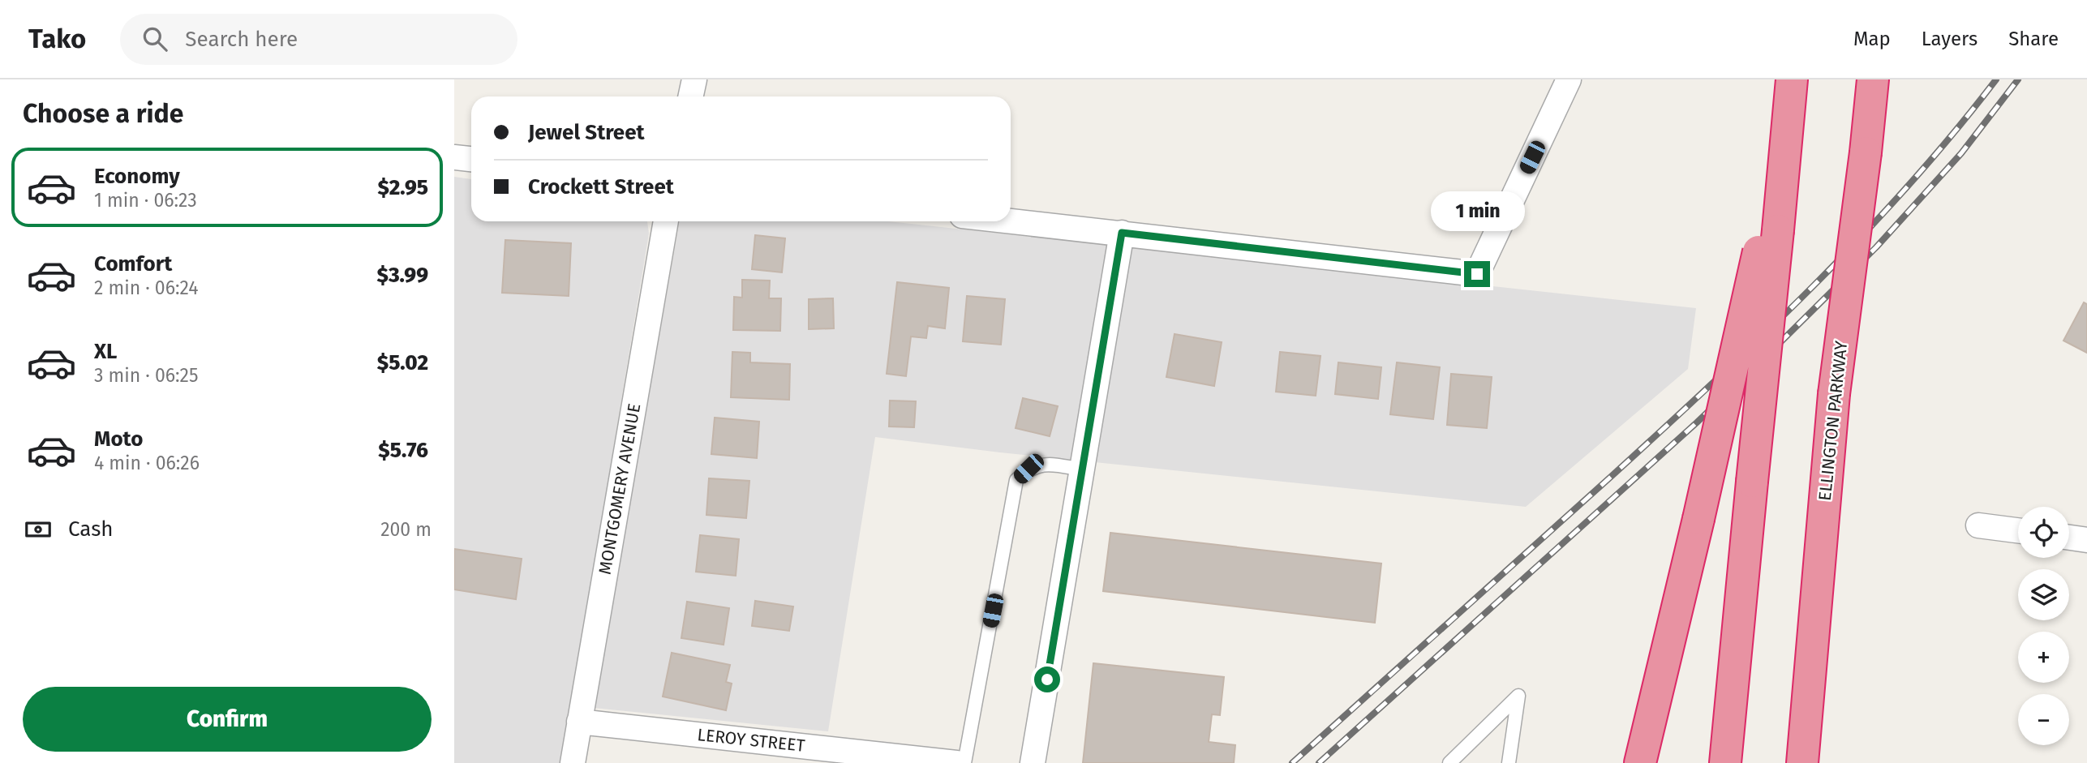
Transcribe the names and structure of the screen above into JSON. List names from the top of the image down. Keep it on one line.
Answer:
{"streets":{"highway":["ELLINGTON PARKWAY"],"street":["MONTGOMERY AVENUE","LEROY STREET"]},"crossings":[["MONTGOMERY AVENUE","LEROY STREET"]],"page":{"header":"Tako","search":"Search here","nav":["Map","Layers","Share"],"heading":"Choose a ride","banner":["Jewel Street","Crockett Street"],"list":[{"name":"Economy","note":"1 min · 06:23","value":"$2.95"},{"name":"Comfort","note":"2 min · 06:24","value":"$3.99"},{"name":"XL","note":"3 min · 06:25","value":"$5.02"},{"name":"Moto","note":"4 min · 06:26","value":"$5.76"}],"bubble":"1 min","pay":["Cash","200 m"],"map_buttons":["+","−"],"buttons":"Confirm"}}
